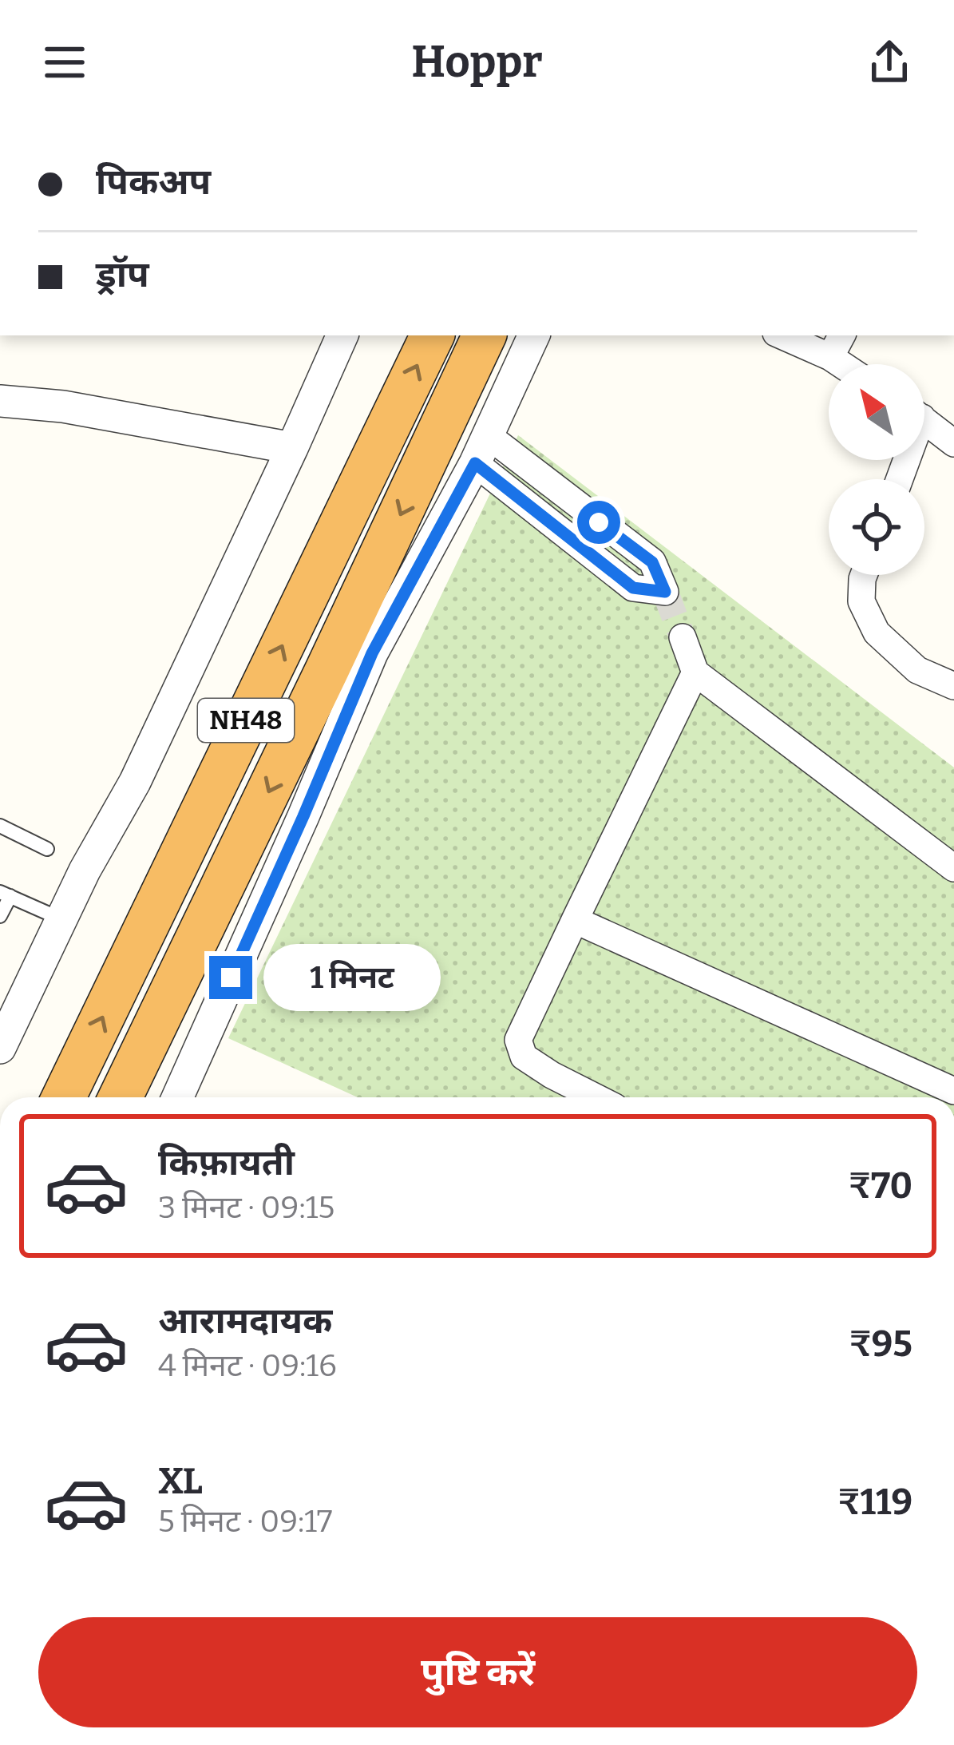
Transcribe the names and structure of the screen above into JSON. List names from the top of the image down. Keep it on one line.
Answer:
{"streets":{"highway":["NH48"]},"north":"top left","page":{"header":"Hoppr","banner":["पिकअप","ड्रॉप"],"bubble":"1 मिनट","list":[{"name":"किफ़ायती","note":"3 मिनट · 09:15","value":"₹70"},{"name":"आरामदायक","note":"4 मिनट · 09:16","value":"₹95"},{"name":"XL","note":"5 मिनट · 09:17","value":"₹119"}],"buttons":"पुष्टि करें"}}
